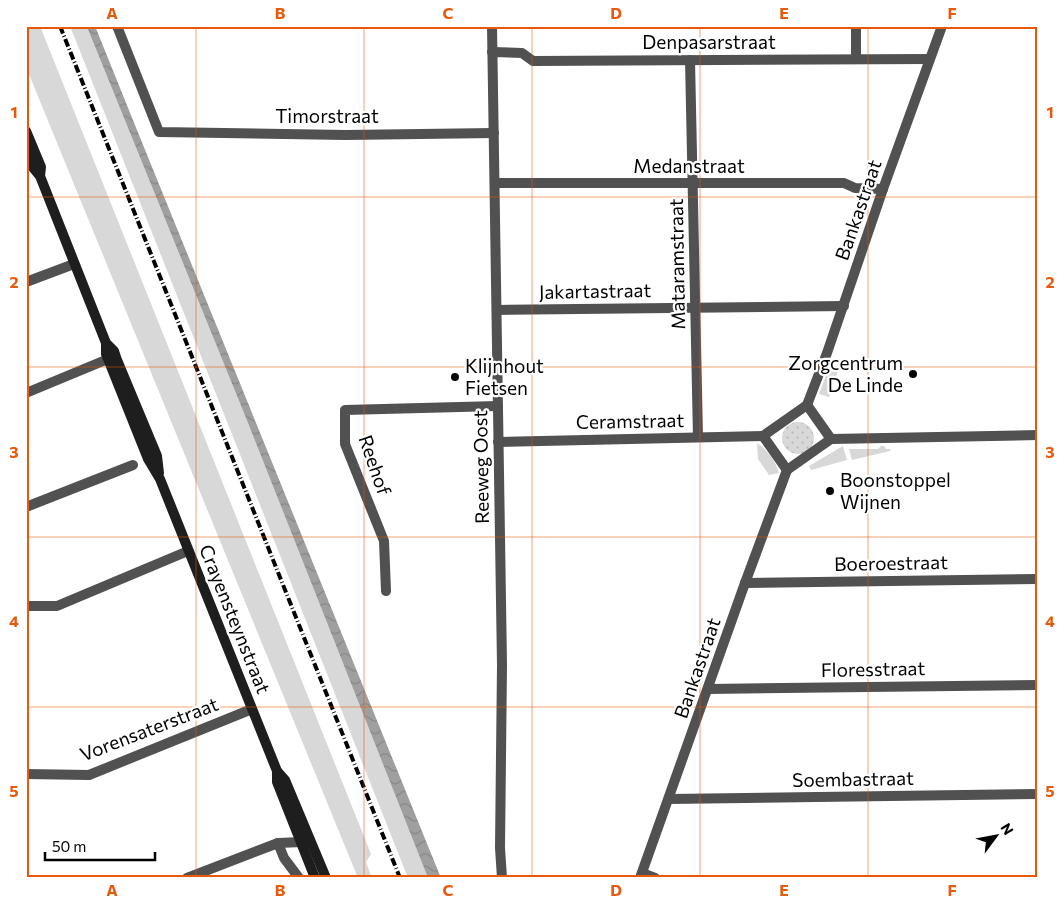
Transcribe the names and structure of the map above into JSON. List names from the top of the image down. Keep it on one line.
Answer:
{"streets":{"main road":["Crayensteynstraat"],"street":["Denpasarstraat","Timorstraat","Medanstraat","Bankastraat","Mataramstraat","Jakartastraat","Ceramstraat","Reehof","Reeweg Oost","Boeroestraat","Floresstraat","Vorensaterstraat","Soembastraat"]},"crossings":[["Denpasarstraat","Bankastraat"],["Denpasarstraat","Mataramstraat"],["Denpasarstraat","Reeweg Oost"],["Timorstraat","Reeweg Oost"],["Medanstraat","Bankastraat"],["Medanstraat","Mataramstraat"],["Medanstraat","Reeweg Oost"],["Bankastraat","Jakartastraat"],["Bankastraat","Boeroestraat"],["Bankastraat","Floresstraat"],["Bankastraat","Soembastraat"],["Mataramstraat","Jakartastraat"],["Mataramstraat","Ceramstraat"],["Jakartastraat","Reeweg Oost"],["Ceramstraat","Reeweg Oost"],["Reehof","Reeweg Oost"],["Crayensteynstraat","Vorensaterstraat"]],"places":["Zorgcentrum De Linde","Klijnhout Fietsen","Boonstoppel Wijnen"],"scale_bar":"50 m","north":"top right","grid":{"columns":["A","B","C","D","E","F"],"rows":["1","2","3","4","5"]}}
